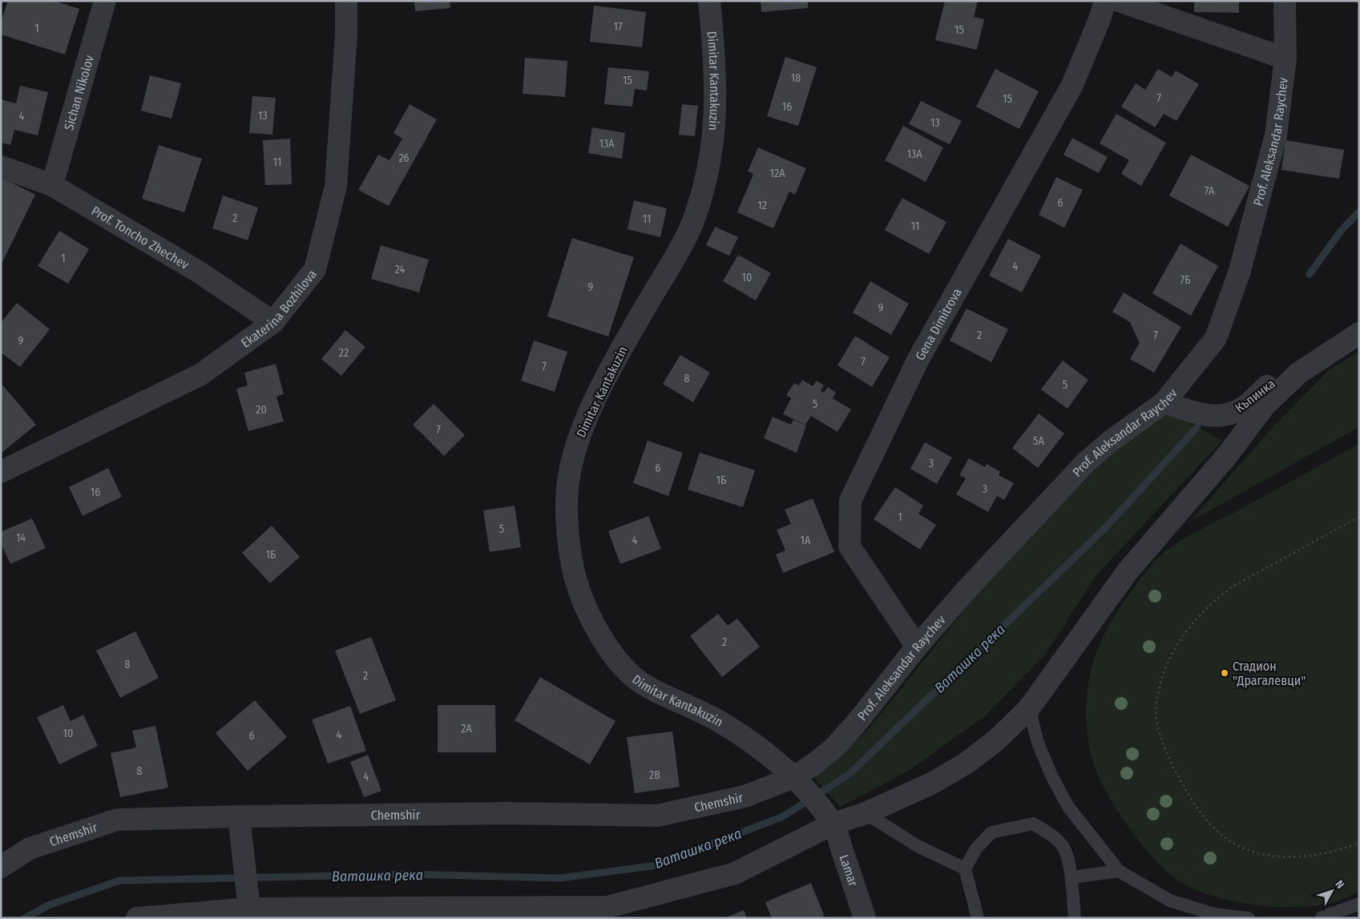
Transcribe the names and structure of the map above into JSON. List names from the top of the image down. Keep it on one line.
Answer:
{"streets":{"street":["Dimitar Kantakuzin","Sichan Nikolov","Prof. Aleksandar Raychev","Prof. Toncho Zhechev","Ekaterina Bozhilova","Gena Dimitrova","Къпинка","Chemshir","Lamar"]},"crossings":[["Dimitar Kantakuzin","Prof. Aleksandar Raychev"],["Dimitar Kantakuzin","Chemshir"],["Dimitar Kantakuzin","Lamar"],["Sichan Nikolov","Prof. Toncho Zhechev"],["Prof. Aleksandar Raychev","Gena Dimitrova"],["Prof. Aleksandar Raychev","Къпинка"],["Prof. Aleksandar Raychev","Chemshir"],["Prof. Toncho Zhechev","Ekaterina Bozhilova"]],"water":["Ваташка река"],"places":["Стадион \"Драгалевци\""],"house_numbers":["17","1","15","18","15","7","15","16","13","4","13","13А","13А","26","11","12А","7А","6","12","2","11","11","1","4","24","10","7Б","9","9","2","7","9","22","7","7","8","5","5","20","7","5А","3","6","1Б","3","16","1","5","14","4","1А","1Б","2","8","2","2А","10","4","6","8","2В","4"],"north":"top right"}
